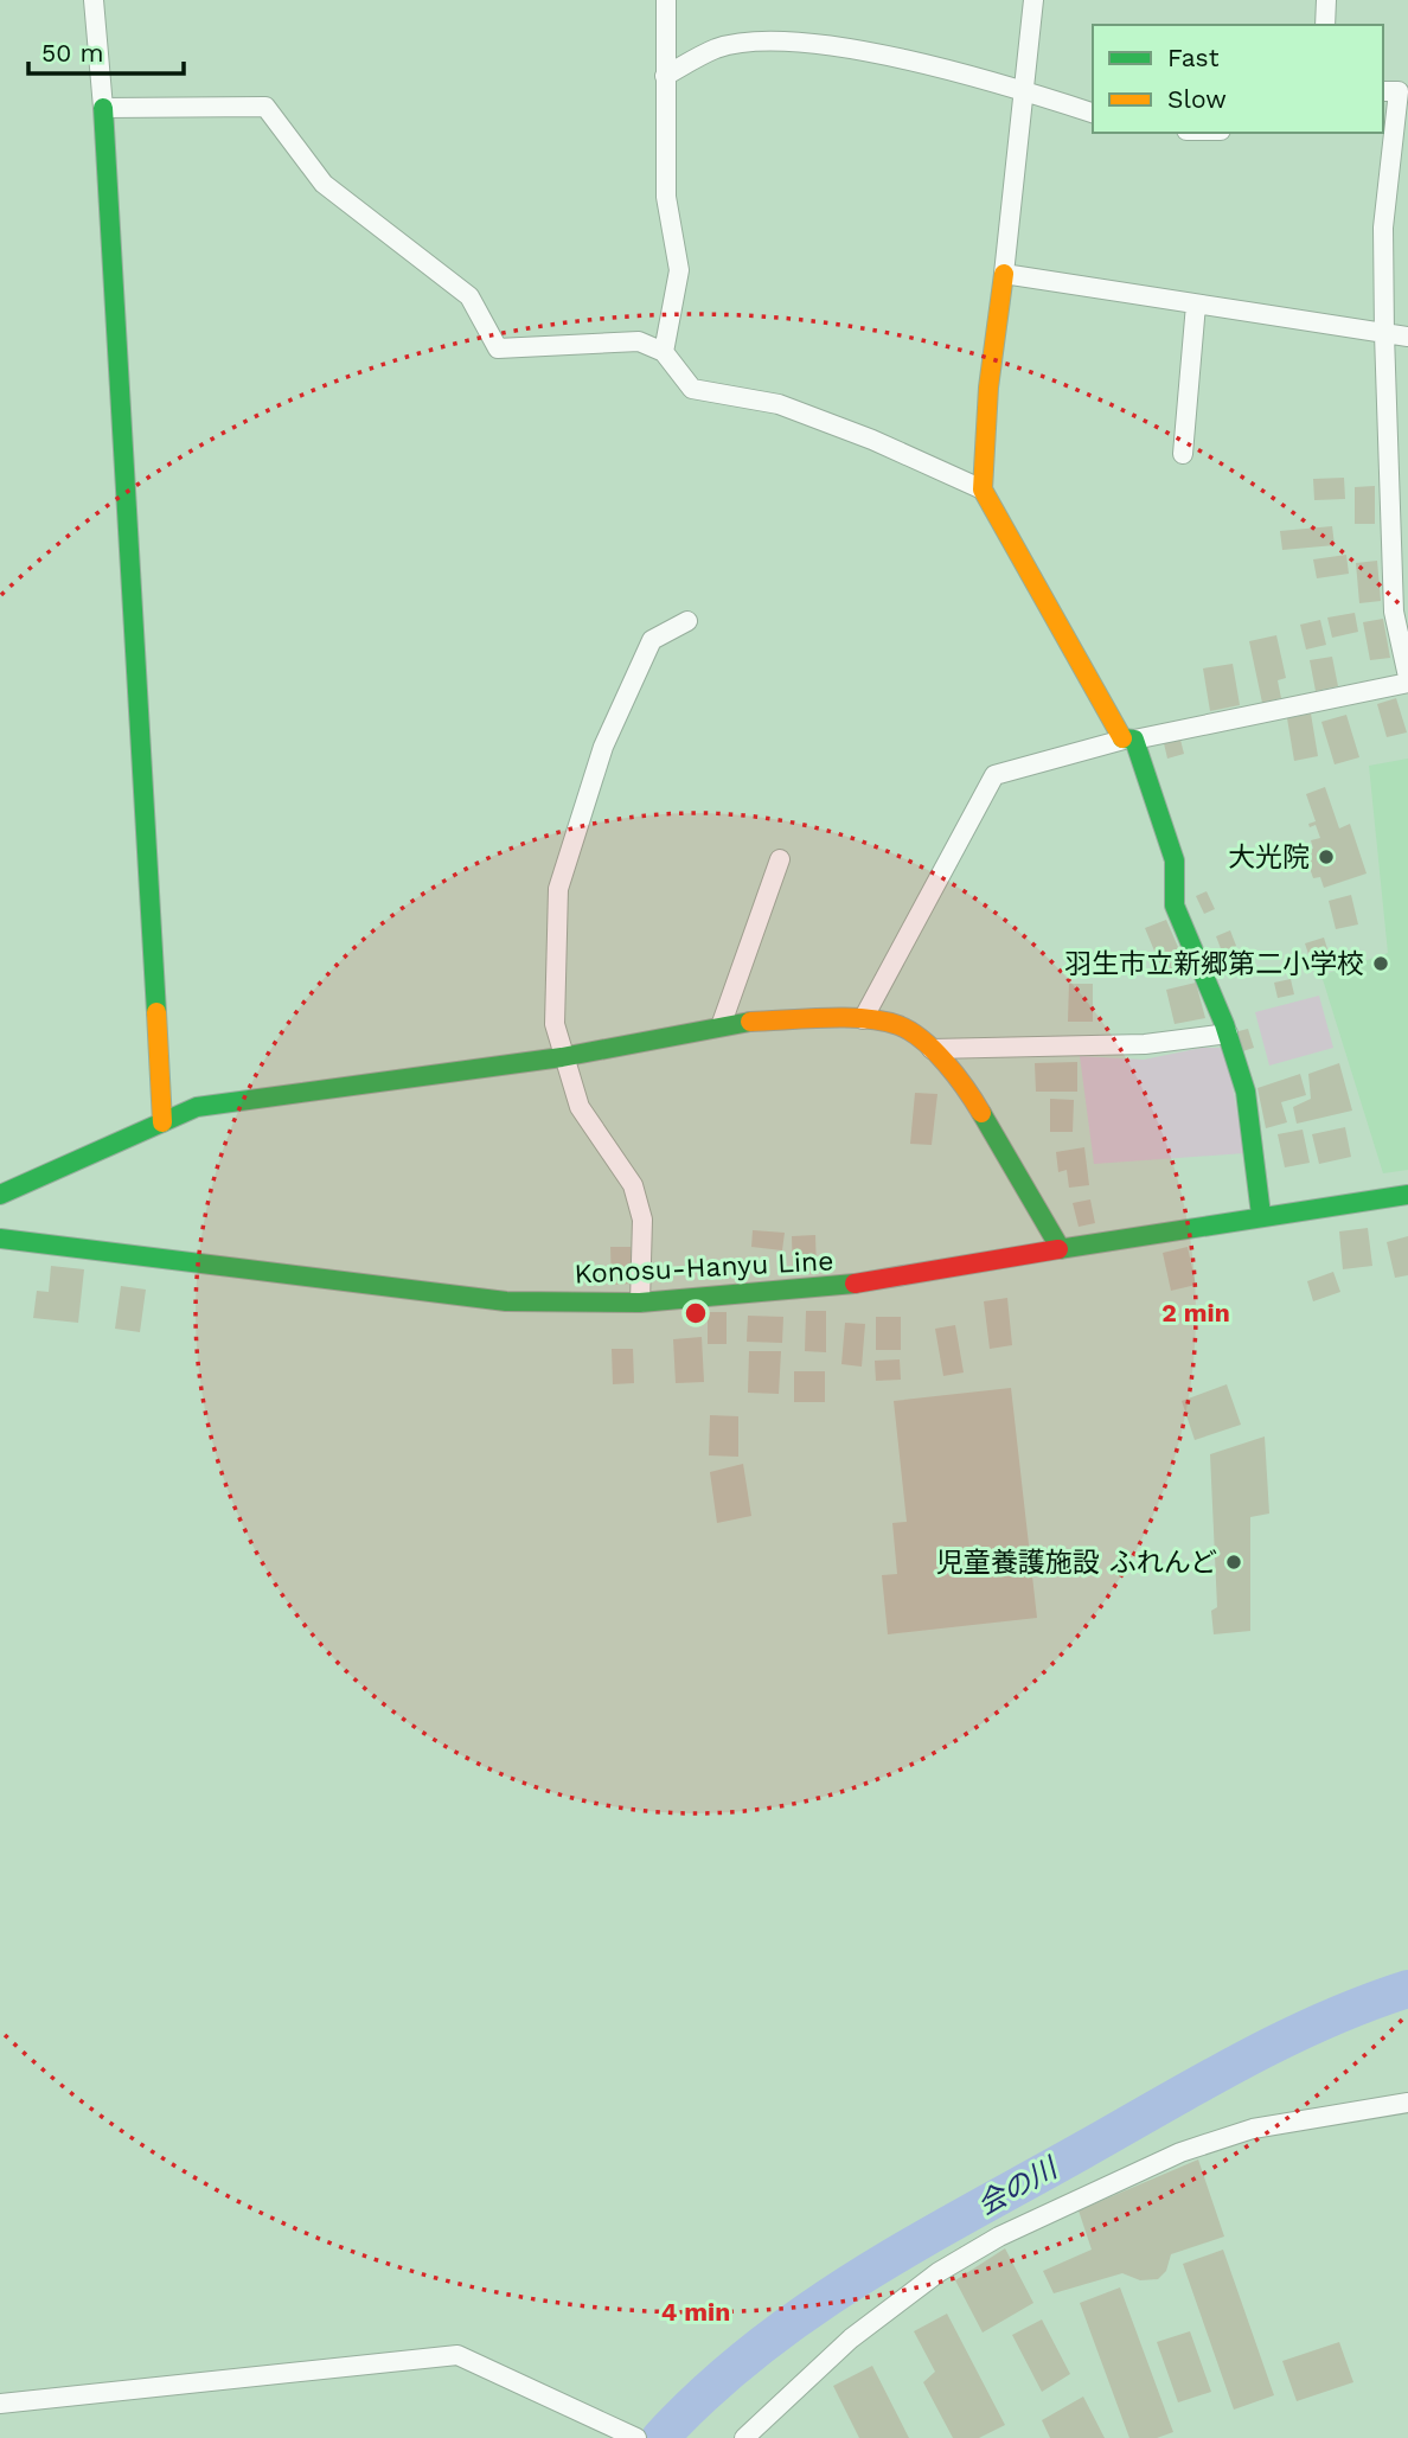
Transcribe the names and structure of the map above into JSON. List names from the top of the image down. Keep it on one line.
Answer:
{"streets":{"street":["Konosu-Hanyu Line"]},"water":["会の川"],"places":["大光院","羽生市立新郷第二小学校","児童養護施設 ふれんど"],"legend":["Fast","Slow"],"scale_bar":"50 m","rings":["2 min","4 min"]}
